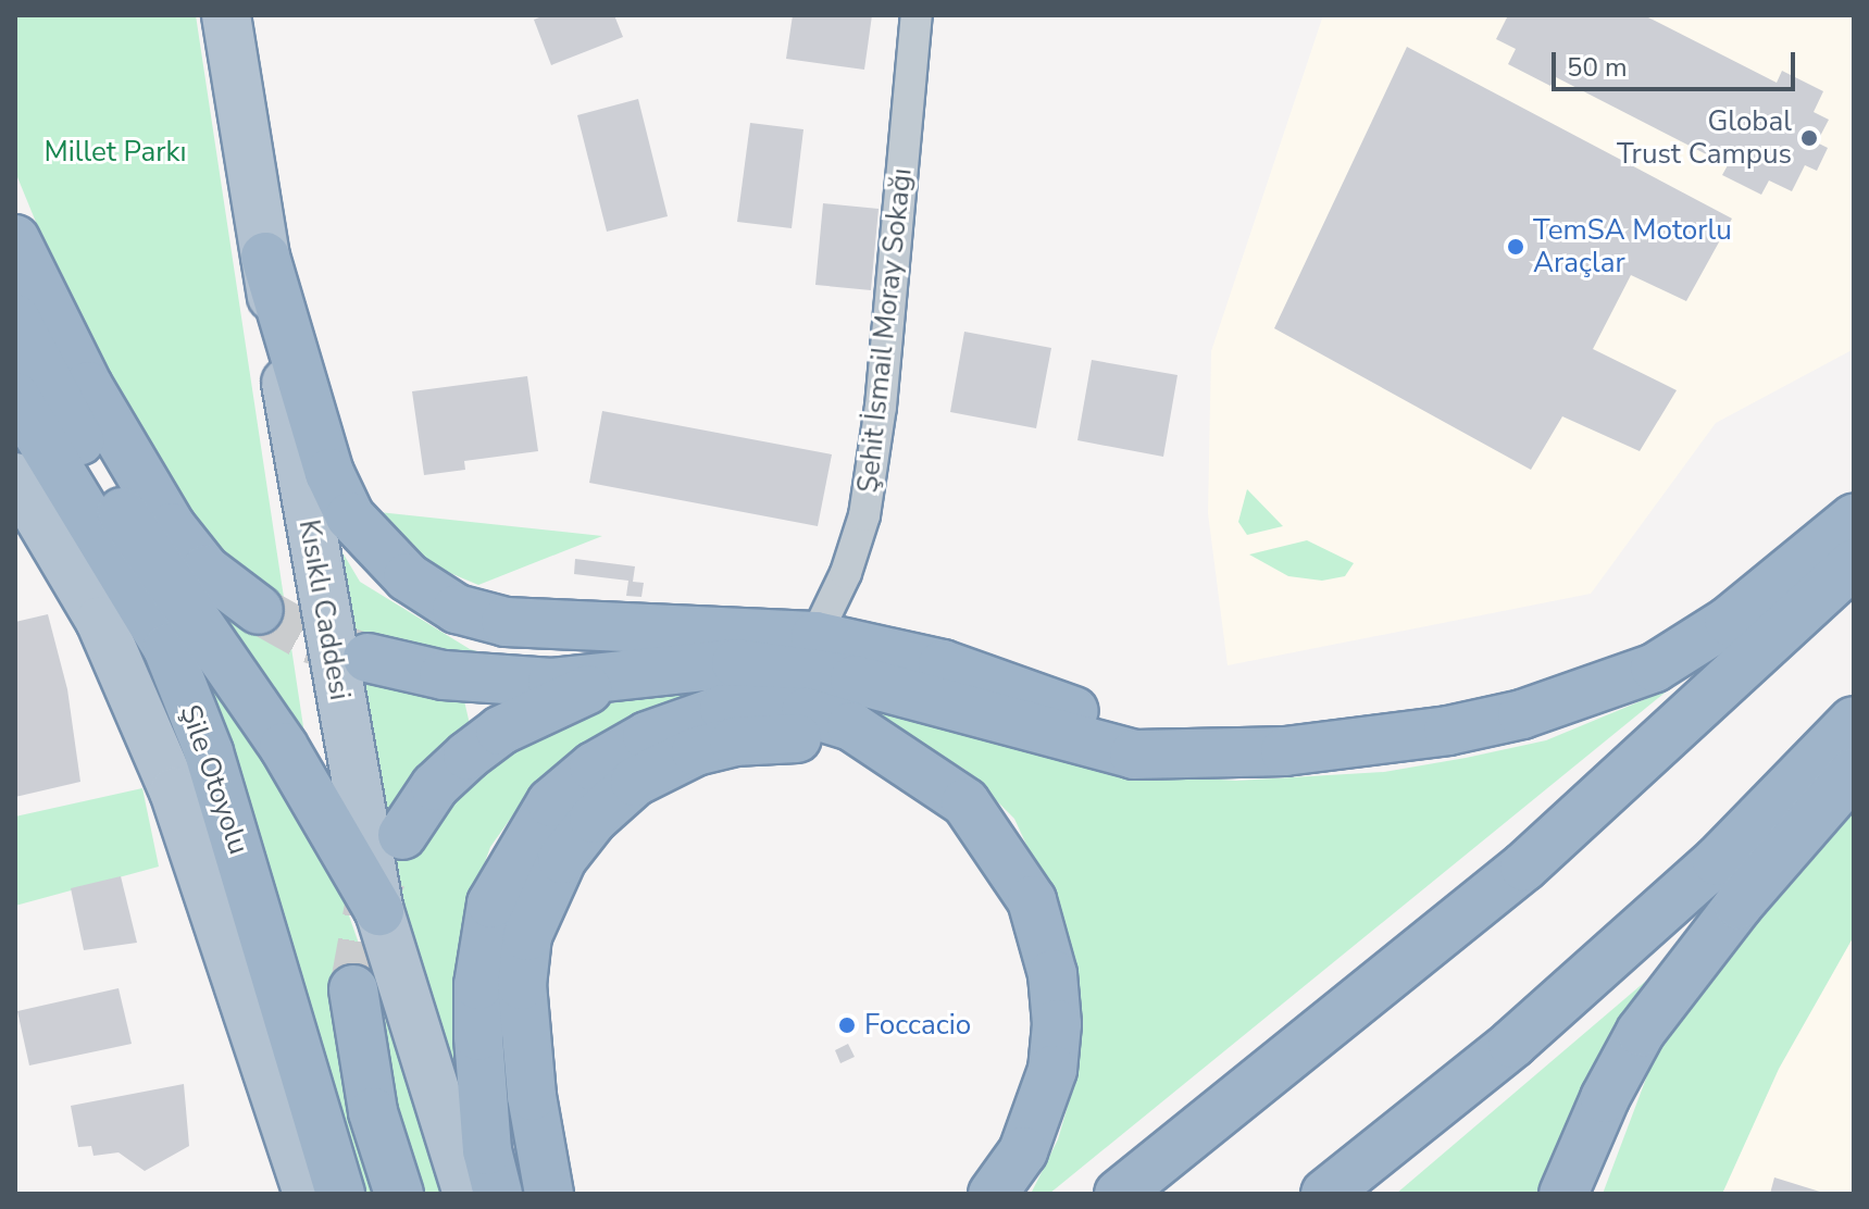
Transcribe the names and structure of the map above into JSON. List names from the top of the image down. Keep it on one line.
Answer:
{"streets":{"highway":["Şile Otoyolu"],"main road":["Kısıklı Caddesi"],"street":["Şehit İsmail Moray Sokağı"]},"crossings":[["Kısıklı Caddesi","Şile Otoyolu"]],"parks":["Millet Parkı"],"places":["Global Trust Campus","TemSA Motorlu Araçlar","Foccacio"],"scale_bar":"50 m"}
